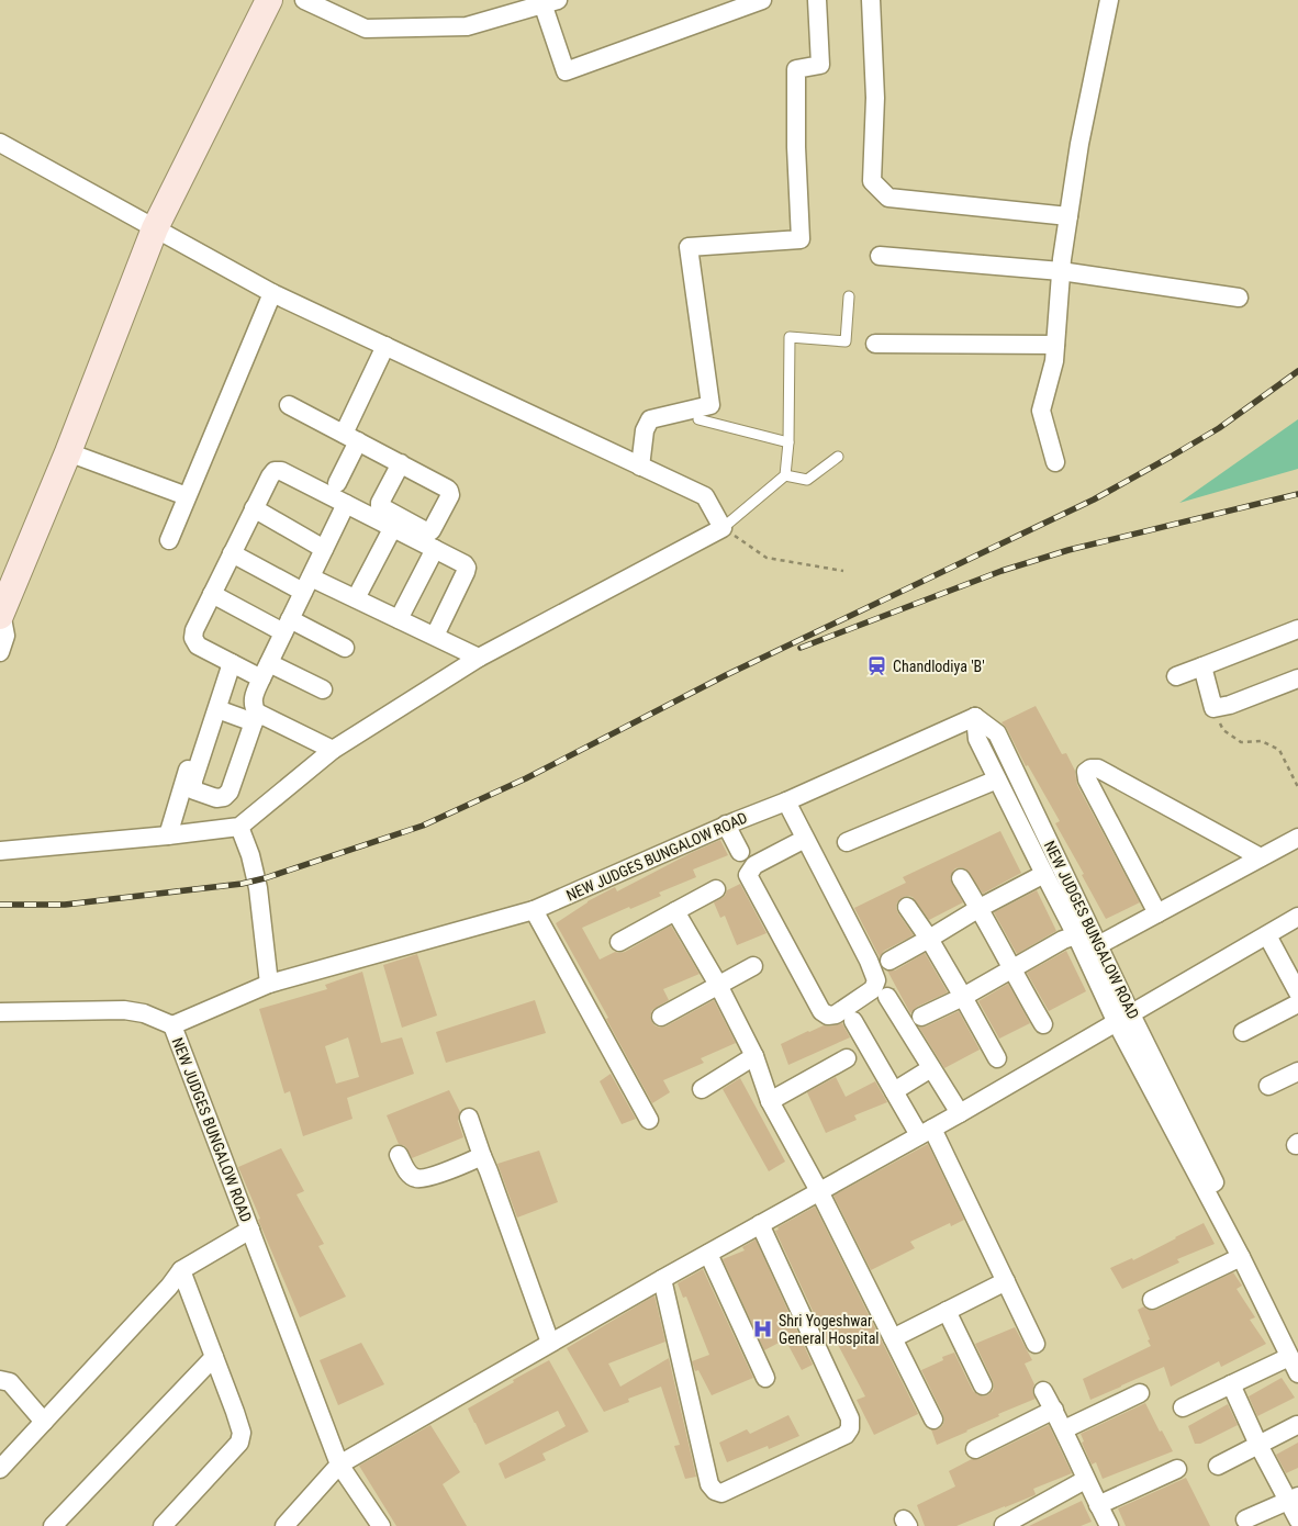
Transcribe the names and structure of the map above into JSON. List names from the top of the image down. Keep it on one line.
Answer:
{"streets":{"street":["NEW JUDGES BUNGALOW ROAD"]},"places":{"station":["Chandlodiya 'B'"],"hospital":["Shri Yogeshwar General Hospital"]}}
